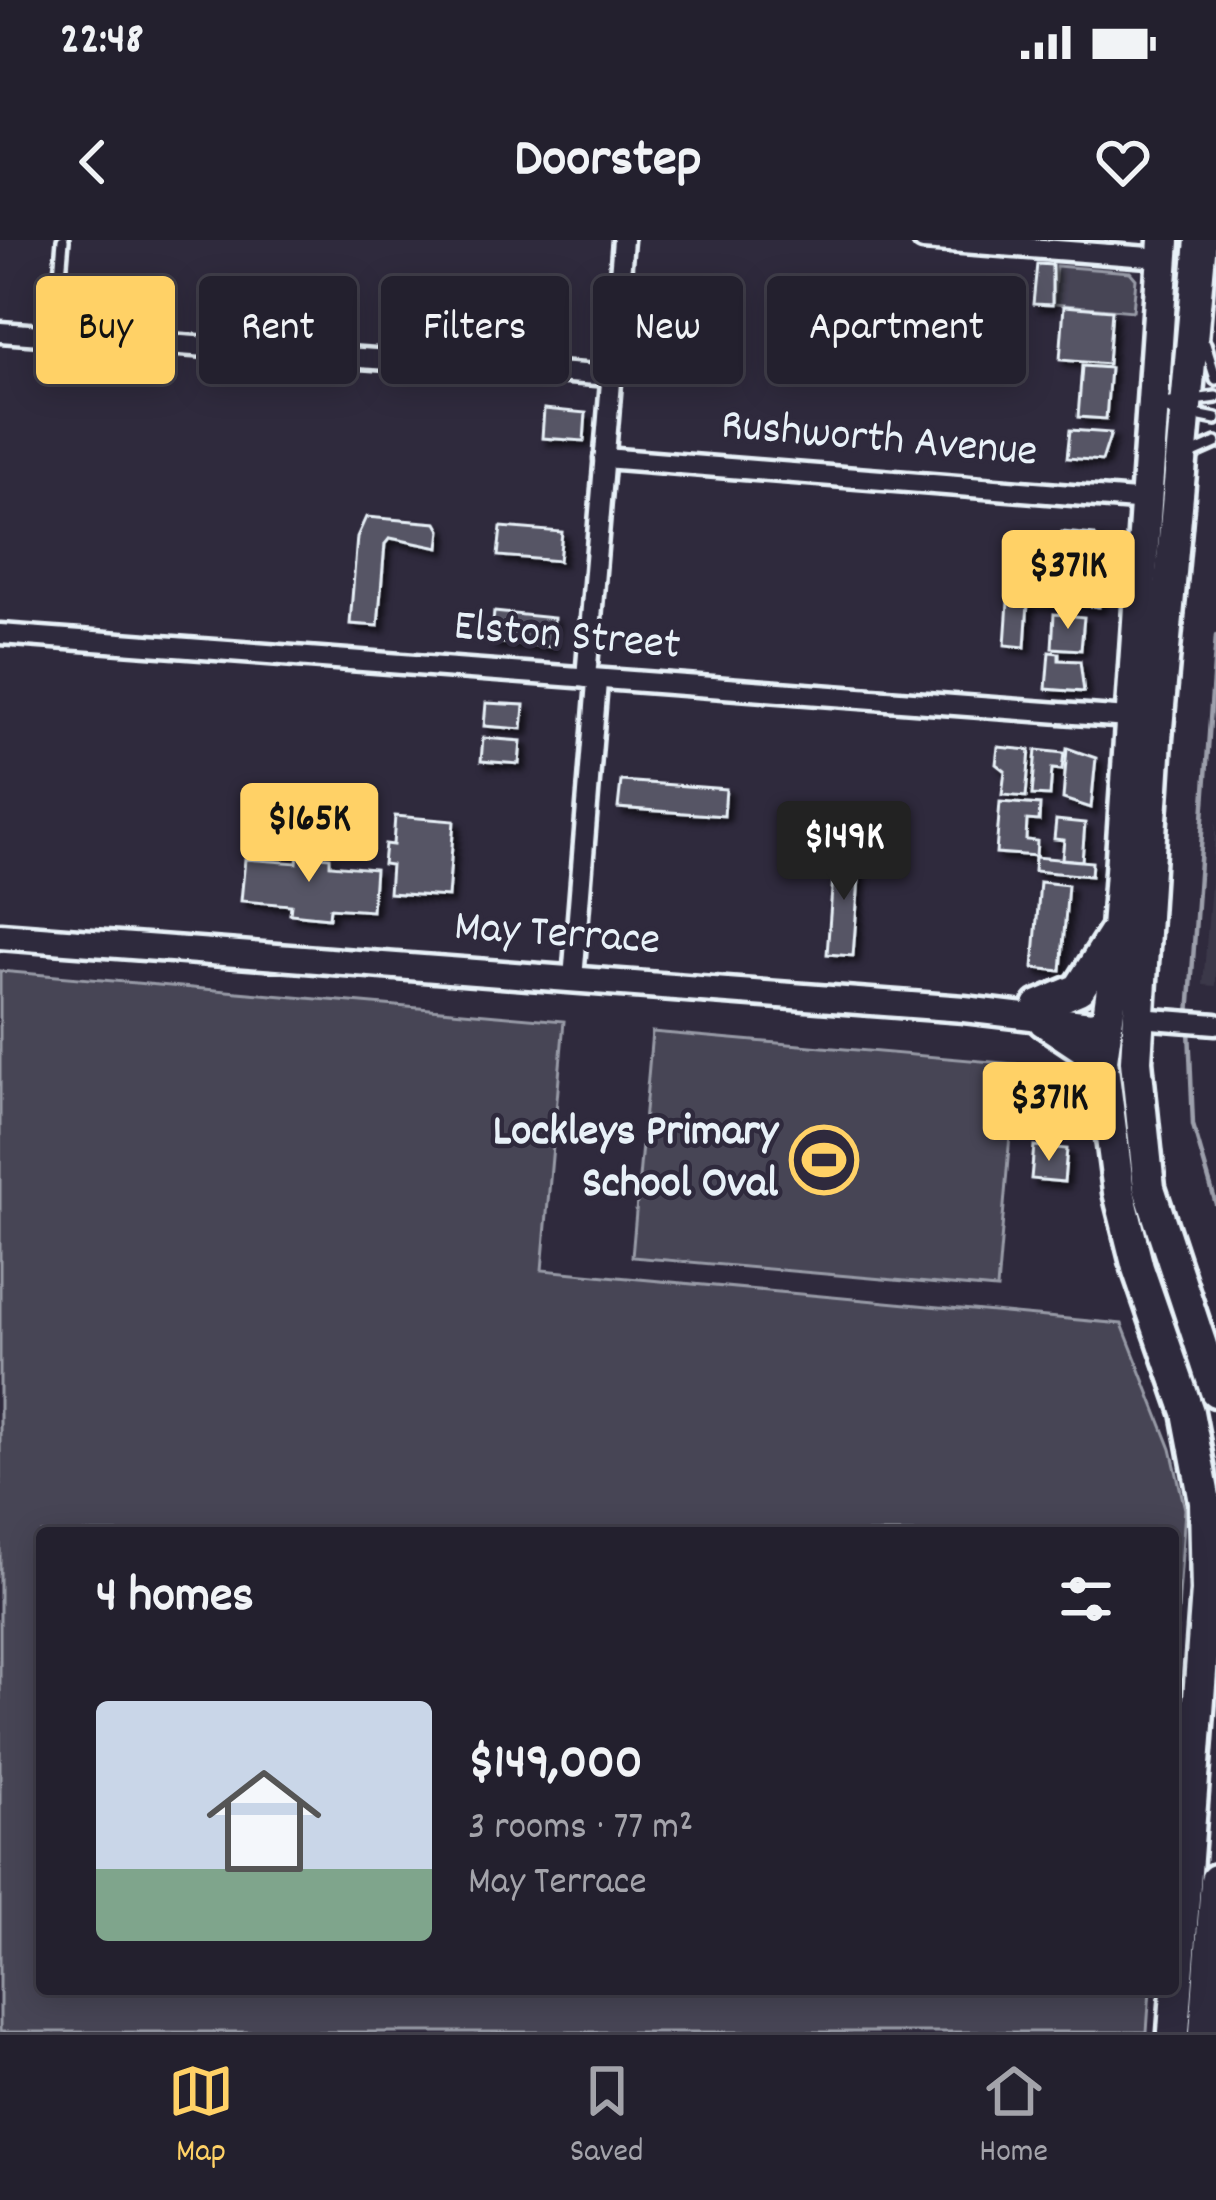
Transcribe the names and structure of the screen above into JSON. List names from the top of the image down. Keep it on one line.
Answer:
{"streets":{"street":["Rushworth Avenue","Elston Street","May Terrace"]},"places":{"sports":["Lockleys Primary School Oval"]},"page":{"status":"22:48","header":"Doorstep","chip":["Buy","Rent","Filters","New","Apartment"],"price":["$371K","$165K","$149K","$371K"],"heading":"4 homes","list":[{"name":"$149,000","note":"3 rooms · 77 m² · May Terrace"}],"tabs":["Map","Saved","Home"]}}
